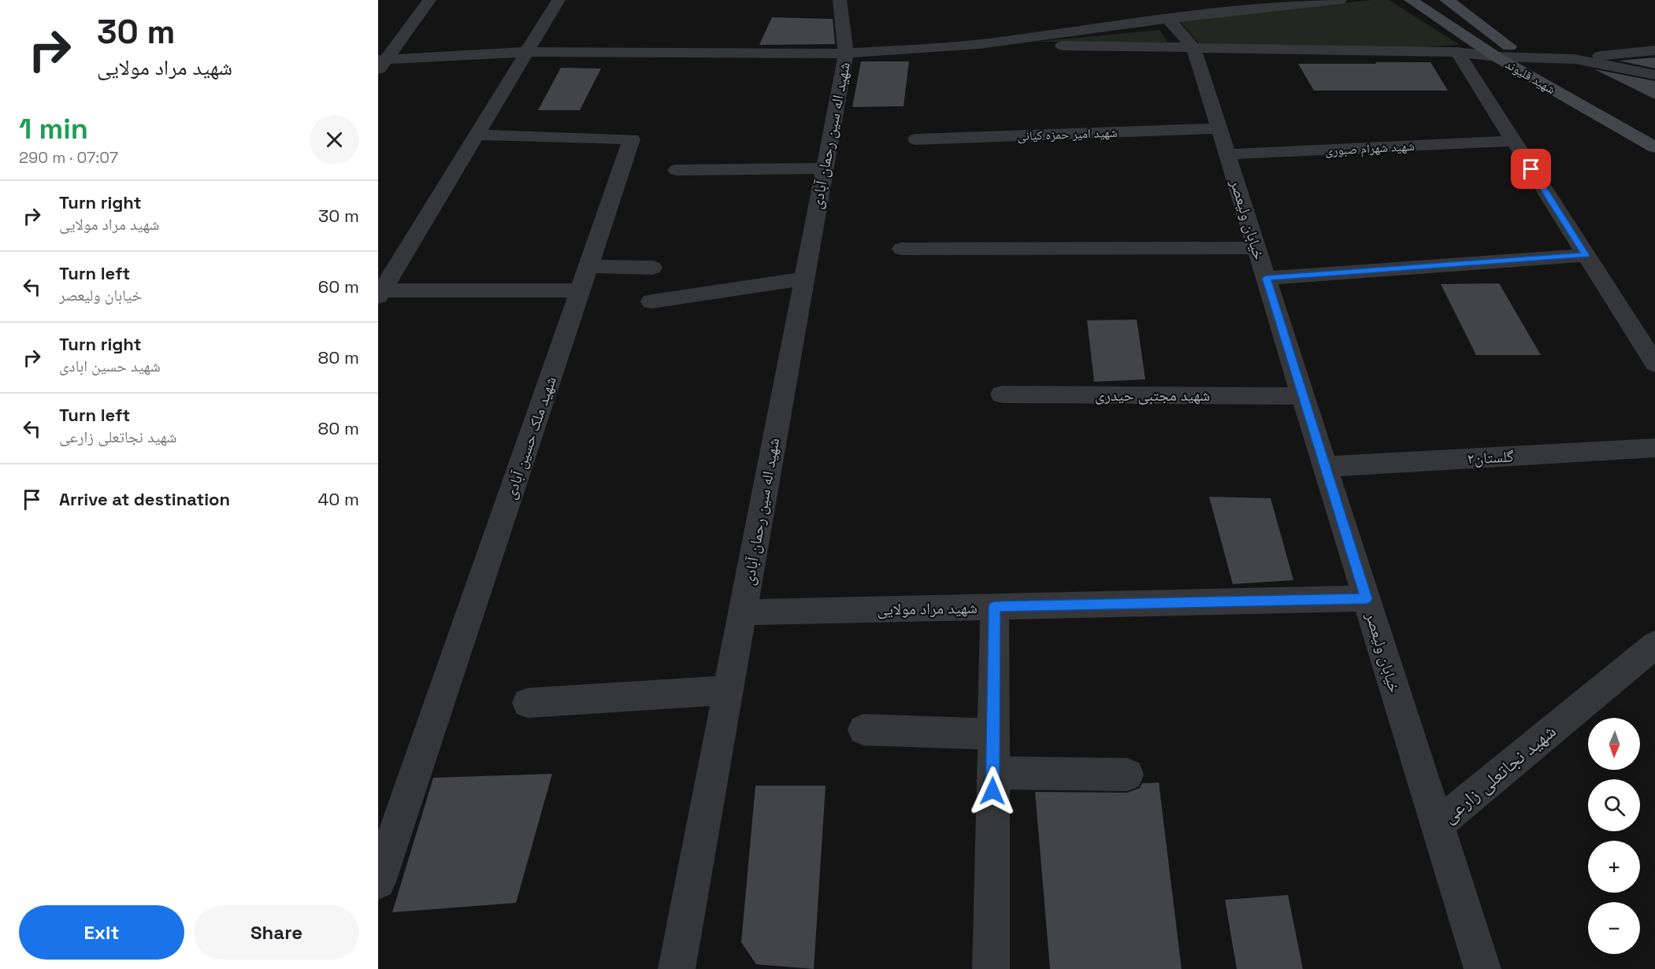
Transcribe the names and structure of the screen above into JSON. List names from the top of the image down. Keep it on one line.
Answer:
{"streets":{"main road":["شهید قلیوند"],"street":["شهید امیر حمزه کیانی","شهید اله سین رحمان آبادی","شهید شهرام صبوری","خیابان ولیعصر","شهید مجتبی حیدری","شهید ملک حسین آبادی","گلستان۲","شهید مراد مولایی","شهید نجاتعلی زارعی"]},"crossings":[["شهید امیر حمزه کیانی","خیابان ولیعصر"],["شهید اله سین رحمان آبادی","شهید مراد مولایی"],["شهید شهرام صبوری","خیابان ولیعصر"],["خیابان ولیعصر","شهید مجتبی حیدری"],["خیابان ولیعصر","گلستان۲"],["خیابان ولیعصر","شهید مراد مولایی"],["خیابان ولیعصر","شهید نجاتعلی زارعی"]],"north":"bottom","page":{"turn":["30 m","شهید مراد مولایی"],"heading":["1 min","290 m · 07:07"],"list":[{"name":"Turn right","note":"شهید مراد مولایی","value":"30 m"},{"name":"Turn left","note":"خیابان ولیعصر","value":"60 m"},{"name":"Turn right","note":"شهید حسین ابادی","value":"80 m"},{"name":"Turn left","note":"شهید نجاتعلی زارعی","value":"80 m"},{"name":"Arrive at destination","value":"40 m"}],"map_buttons":["+","−"],"buttons":["Exit","Share"]}}
